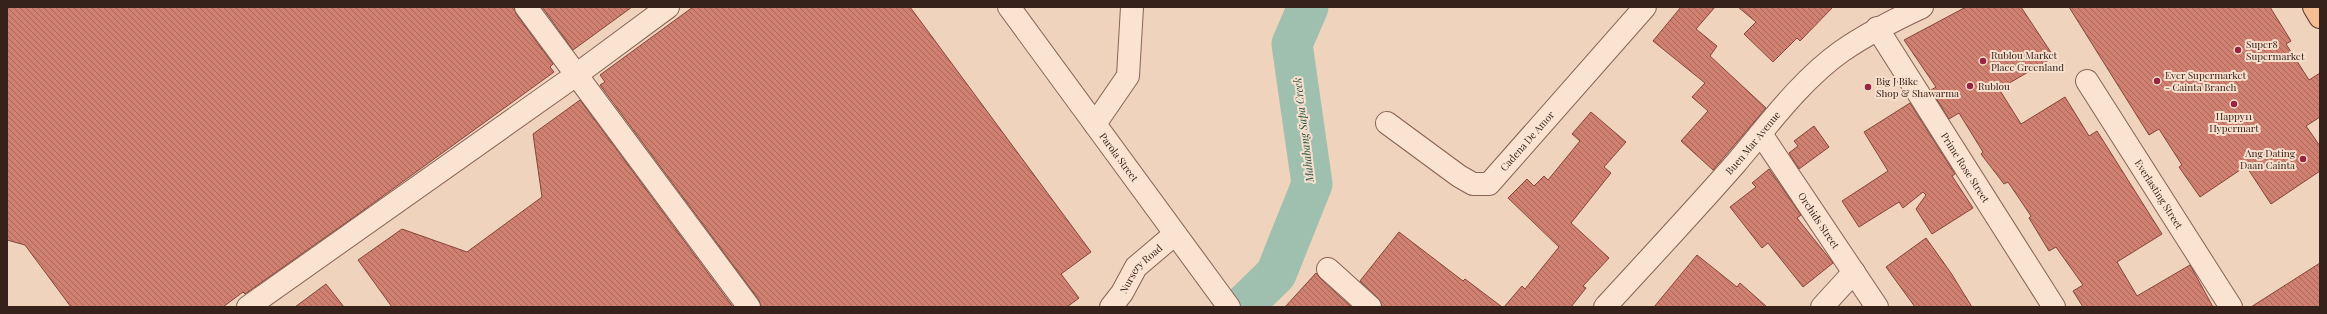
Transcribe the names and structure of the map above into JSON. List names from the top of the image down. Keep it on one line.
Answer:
{"streets":{"street":["Cadena De Amor","Buen Mar Avenue","Parola Street","Prime Rose Street","Everlasting Street","Orchids Street","Nursery Road"]},"crossings":[["Buen Mar Avenue","Prime Rose Street"],["Buen Mar Avenue","Orchids Street"],["Parola Street","Nursery Road"]],"water":["Mahabang Sapa Creek"],"places":["Super8 Supermarket","Rublou Market Place Greenland","Ever Supermarket - Cainta Branch","Rublou","Big J Bike Shop & Shawarma","Happy11 Hypermart","Ang Dating Daan Cainta"]}
